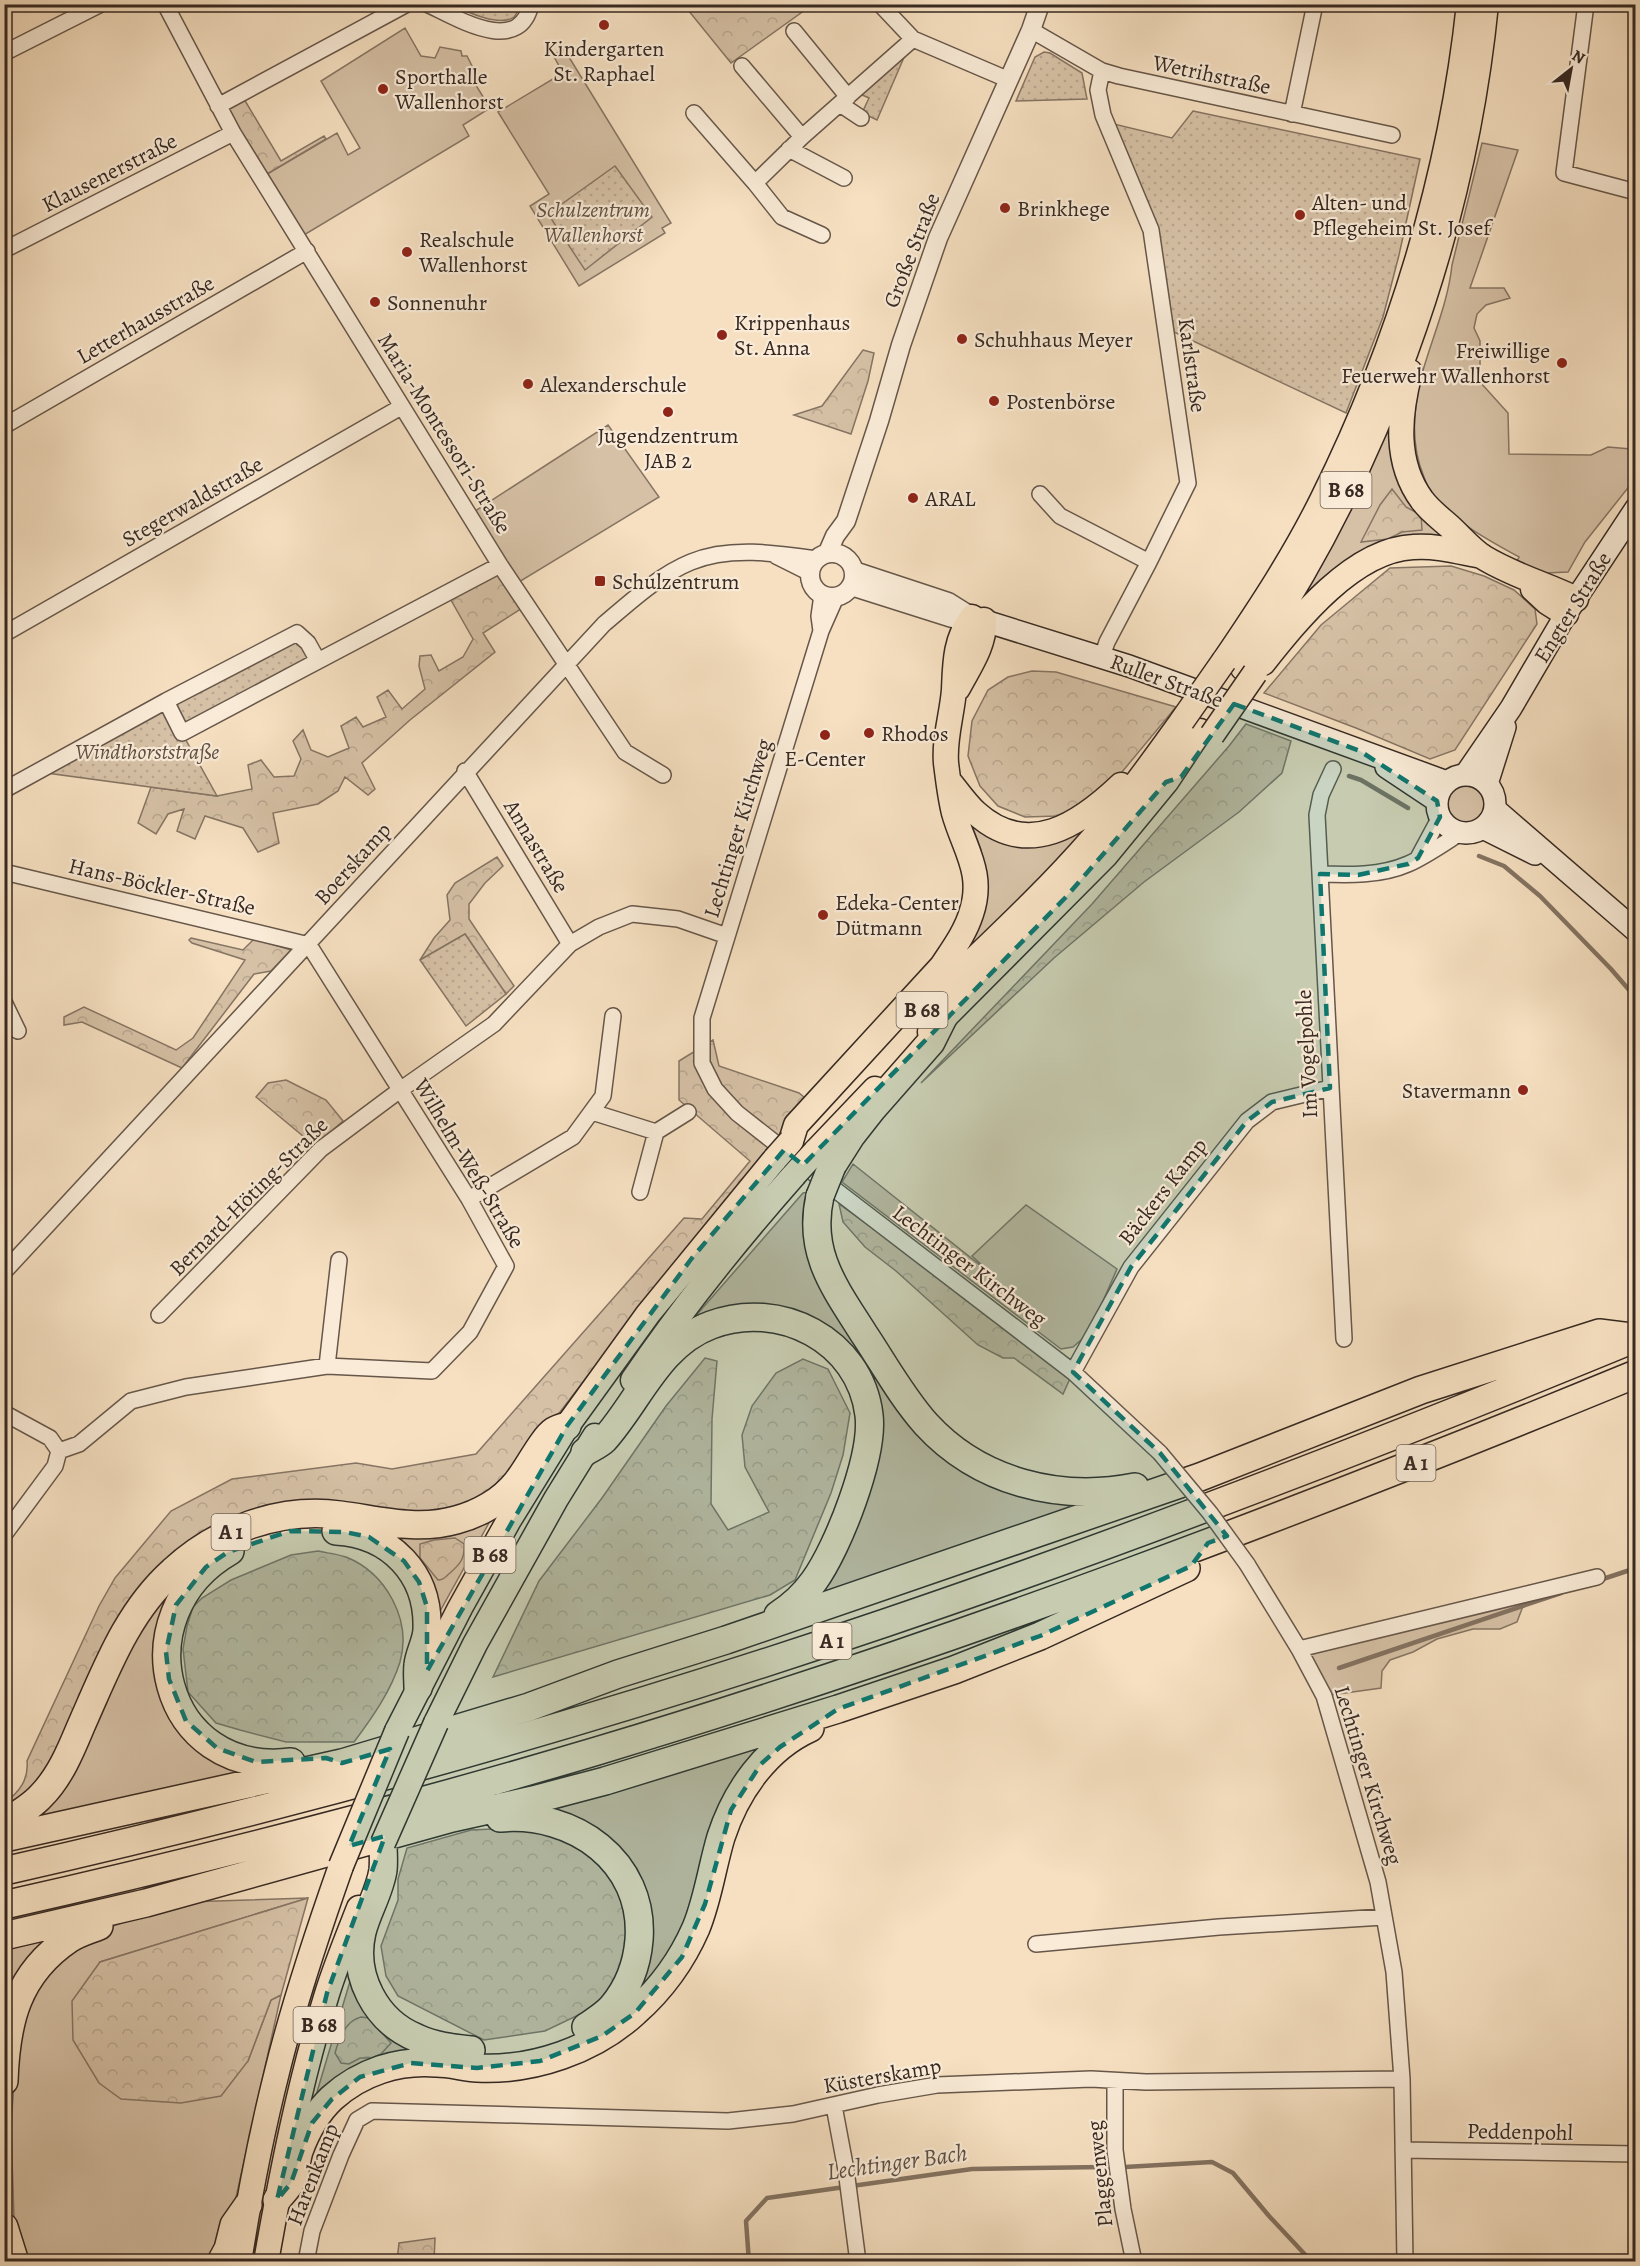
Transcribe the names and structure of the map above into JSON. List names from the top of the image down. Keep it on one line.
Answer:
{"streets":{"highway":["B 68","A 1"],"main road":["Engter Straße","Ruller Straße"],"street":["Wetrihstraße","Klausenerstraße","Große Straße","Letterhausstraße","Karlstraße","Maria-Montessori-Straße","Stegerwaldstraße","Lechtinger Kirchweg","Annastraße","Boerskamp","Hans-Böckler-Straße","Im Vogelpohle","Wilhelm-Weß-Straße","Bäckers Kamp","Bernard-Höting-Straße","Küsterskamp","Peddenpohl","Harenkamp","Plaggenweg"]},"crossings":[["Wetrihstraße","Große Straße"],["Wetrihstraße","Karlstraße"],["Klausenerstraße","Maria-Montessori-Straße"],["Große Straße","Ruller Straße"],["Große Straße","Boerskamp"],["Letterhausstraße","Maria-Montessori-Straße"],["Karlstraße","Ruller Straße"],["Maria-Montessori-Straße","Stegerwaldstraße"],["Maria-Montessori-Straße","Boerskamp"],["B 68","A 1"],["Engter Straße","Ruller Straße"],["Ruller Straße","Boerskamp"],["Lechtinger Kirchweg","Bäckers Kamp"],["Lechtinger Kirchweg","Bernard-Höting-Straße"],["Lechtinger Kirchweg","Küsterskamp"],["Lechtinger Kirchweg","Peddenpohl"],["Annastraße","Boerskamp"],["Annastraße","Bernard-Höting-Straße"],["Boerskamp","Hans-Böckler-Straße"],["Boerskamp","Wilhelm-Weß-Straße"],["Hans-Böckler-Straße","Wilhelm-Weß-Straße"],["Im Vogelpohle","Bäckers Kamp"],["Wilhelm-Weß-Straße","Bernard-Höting-Straße"],["Küsterskamp","Harenkamp"],["Küsterskamp","Plaggenweg"]],"water":["Lechtinger Bach"],"parks":["Schulzentrum Wallenhorst","Windthorststraße"],"places":{"other":["Kindergarten St. Raphael","Sporthalle Wallenhorst","Brinkhege","Alten- und Pflegeheim St. Josef","Realschule Wallenhorst","Sonnenuhr","Krippenhaus St. Anna","Schuhhaus Meyer","Freiwillige Feuerwehr Wallenhorst","Alexanderschule","Postenbörse","Jugendzentrum JAB 2","ARAL","Rhodos","E-Center","Edeka-Center Dütmann","Stavermann"],"transit":["Schulzentrum"]},"north":"top right"}
